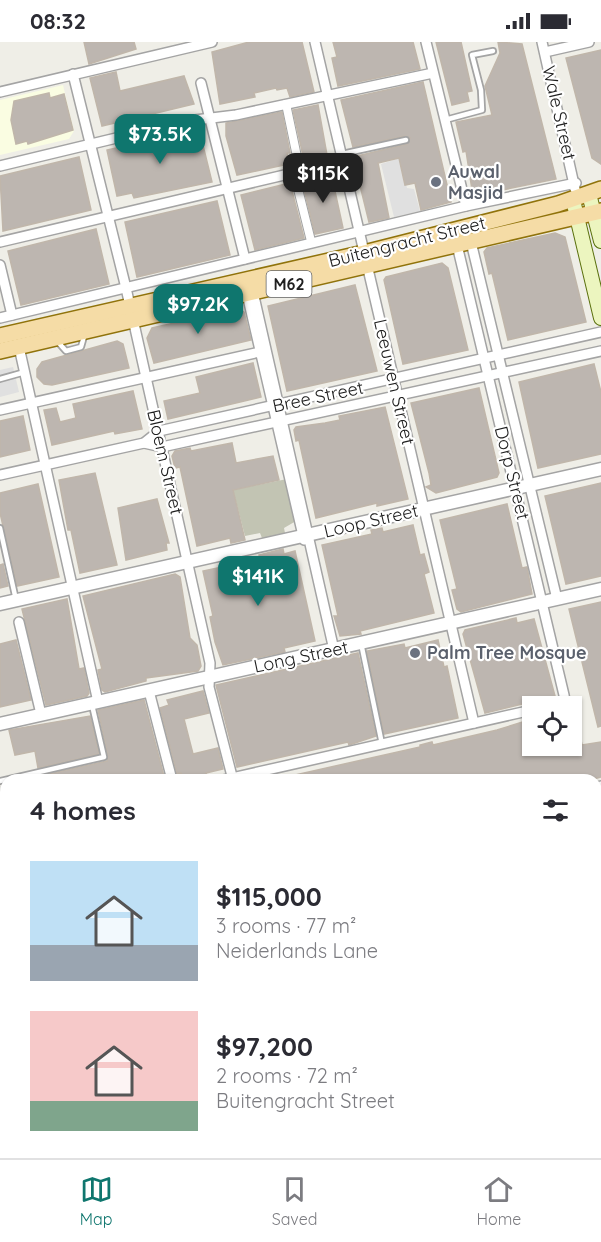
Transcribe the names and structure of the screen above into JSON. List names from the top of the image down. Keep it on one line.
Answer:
{"streets":{"main road":["Wale Street","Buitengracht Street","M62"],"street":["Leeuwen Street","Bree Street","Bloem Street","Dorp Street","Loop Street","Long Street"]},"crossings":[["Wale Street","Buitengracht Street"],["Buitengracht Street","Leeuwen Street"],["Buitengracht Street","Bloem Street"],["Buitengracht Street","Dorp Street"],["Leeuwen Street","Bree Street"],["Leeuwen Street","Loop Street"],["Leeuwen Street","Long Street"],["Bree Street","Bloem Street"],["Bree Street","Dorp Street"],["Bloem Street","Loop Street"],["Bloem Street","Long Street"],["Dorp Street","Loop Street"],["Dorp Street","Long Street"]],"places":["Auwal Masjid","Palm Tree Mosque"],"page":{"status":"08:32","price":["$73.5K","$115K","$97.2K","$141K"],"heading":"4 homes","list":[{"name":"$115,000","note":"3 rooms · 77 m² · Neiderlands Lane"},{"name":"$97,200","note":"2 rooms · 72 m² · Buitengracht Street"}],"tabs":["Map","Saved","Home"]}}
